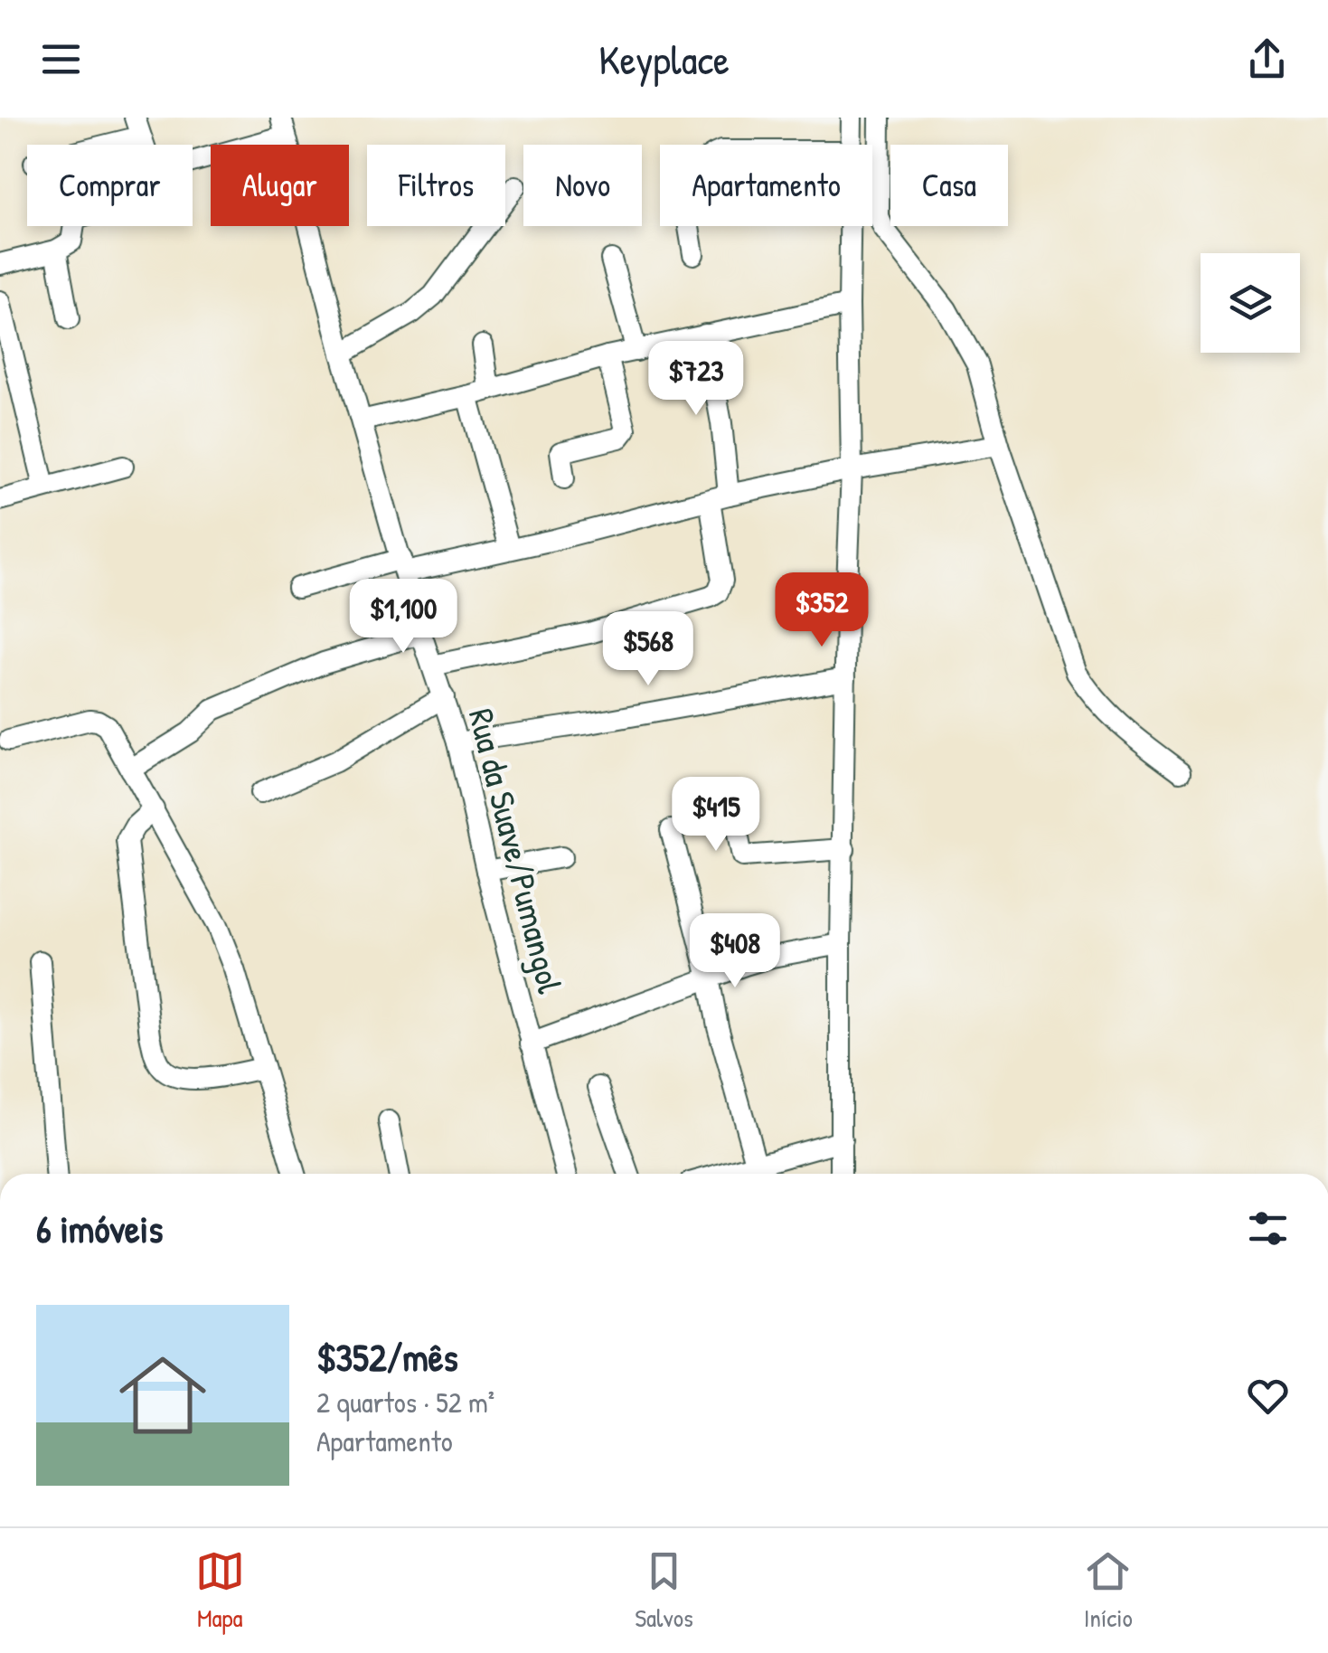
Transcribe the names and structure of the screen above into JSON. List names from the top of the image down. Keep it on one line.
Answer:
{"streets":{"street":["Rua da Suave/Pumangol"]},"page":{"header":"Keyplace","chip":["Comprar","Alugar","Filtros","Novo","Apartamento","Casa"],"price":["$723","$352","$1,100","$568","$415","$408"],"heading":"6 imóveis","list":[{"name":"$352/mês","note":"2 quartos · 52 m² · Apartamento"}],"tabs":["Mapa","Salvos","Início"]}}
